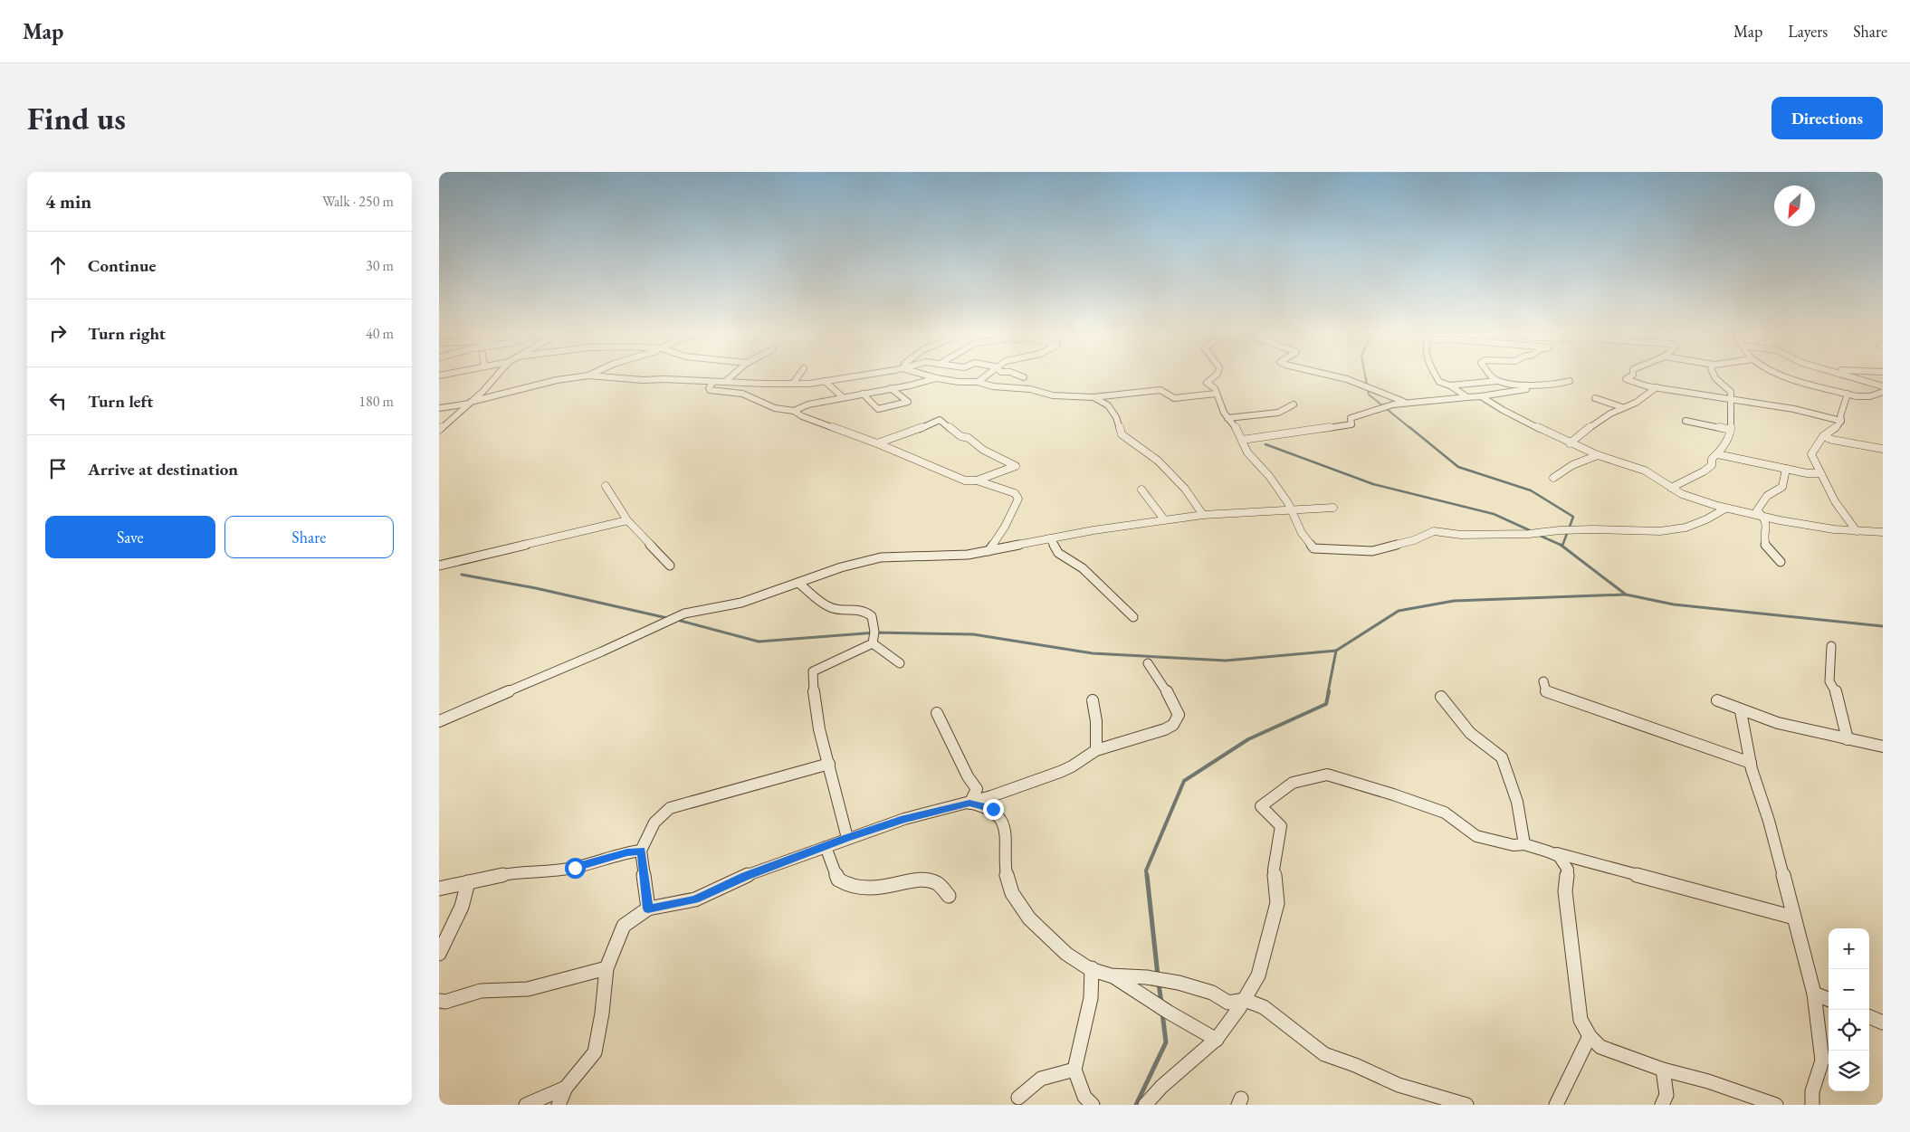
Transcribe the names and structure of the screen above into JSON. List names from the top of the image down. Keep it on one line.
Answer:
{"north":"bottom left","page":{"header":"Map","nav":["Map","Layers","Share"],"buttons":["Directions",["Save","Share"]],"title":"Find us","heading":["4 min","Walk · 250 m"],"list":[["Continue","30 m"],["Turn right","40 m"],["Turn left","180 m"],"Arrive at destination"],"map_buttons":["+","−"]}}
